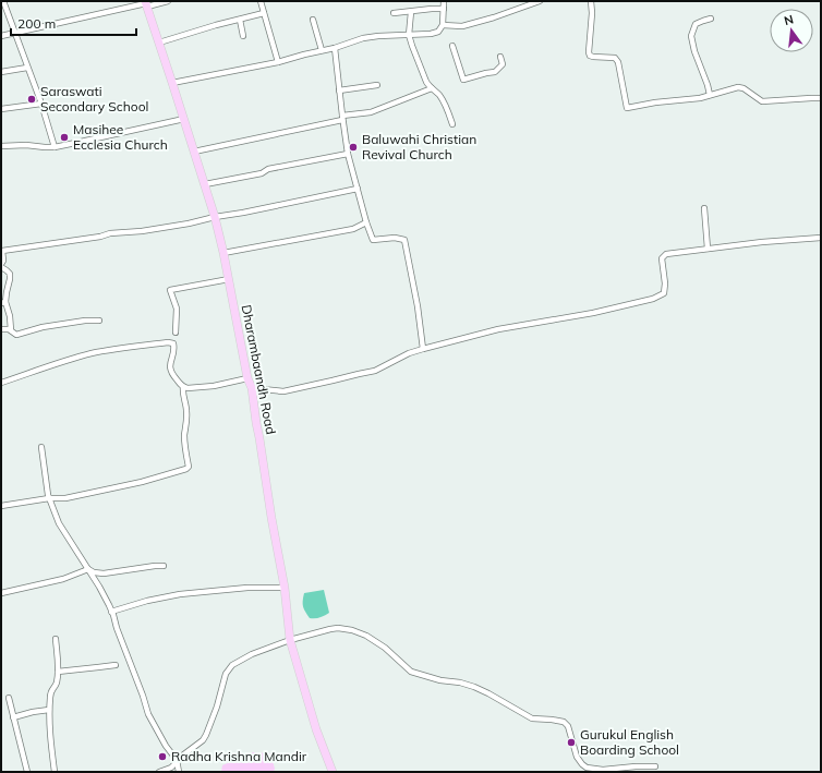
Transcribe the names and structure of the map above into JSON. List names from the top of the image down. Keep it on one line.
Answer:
{"streets":{"main road":["Dharambaandh Road"]},"places":["Saraswati Secondary School","Masihee Ecclesia Church","Baluwahi Christian Revival Church","Gurukul English Boarding School","Radha Krishna Mandir"],"scale_bar":"200 m","north":"top"}
